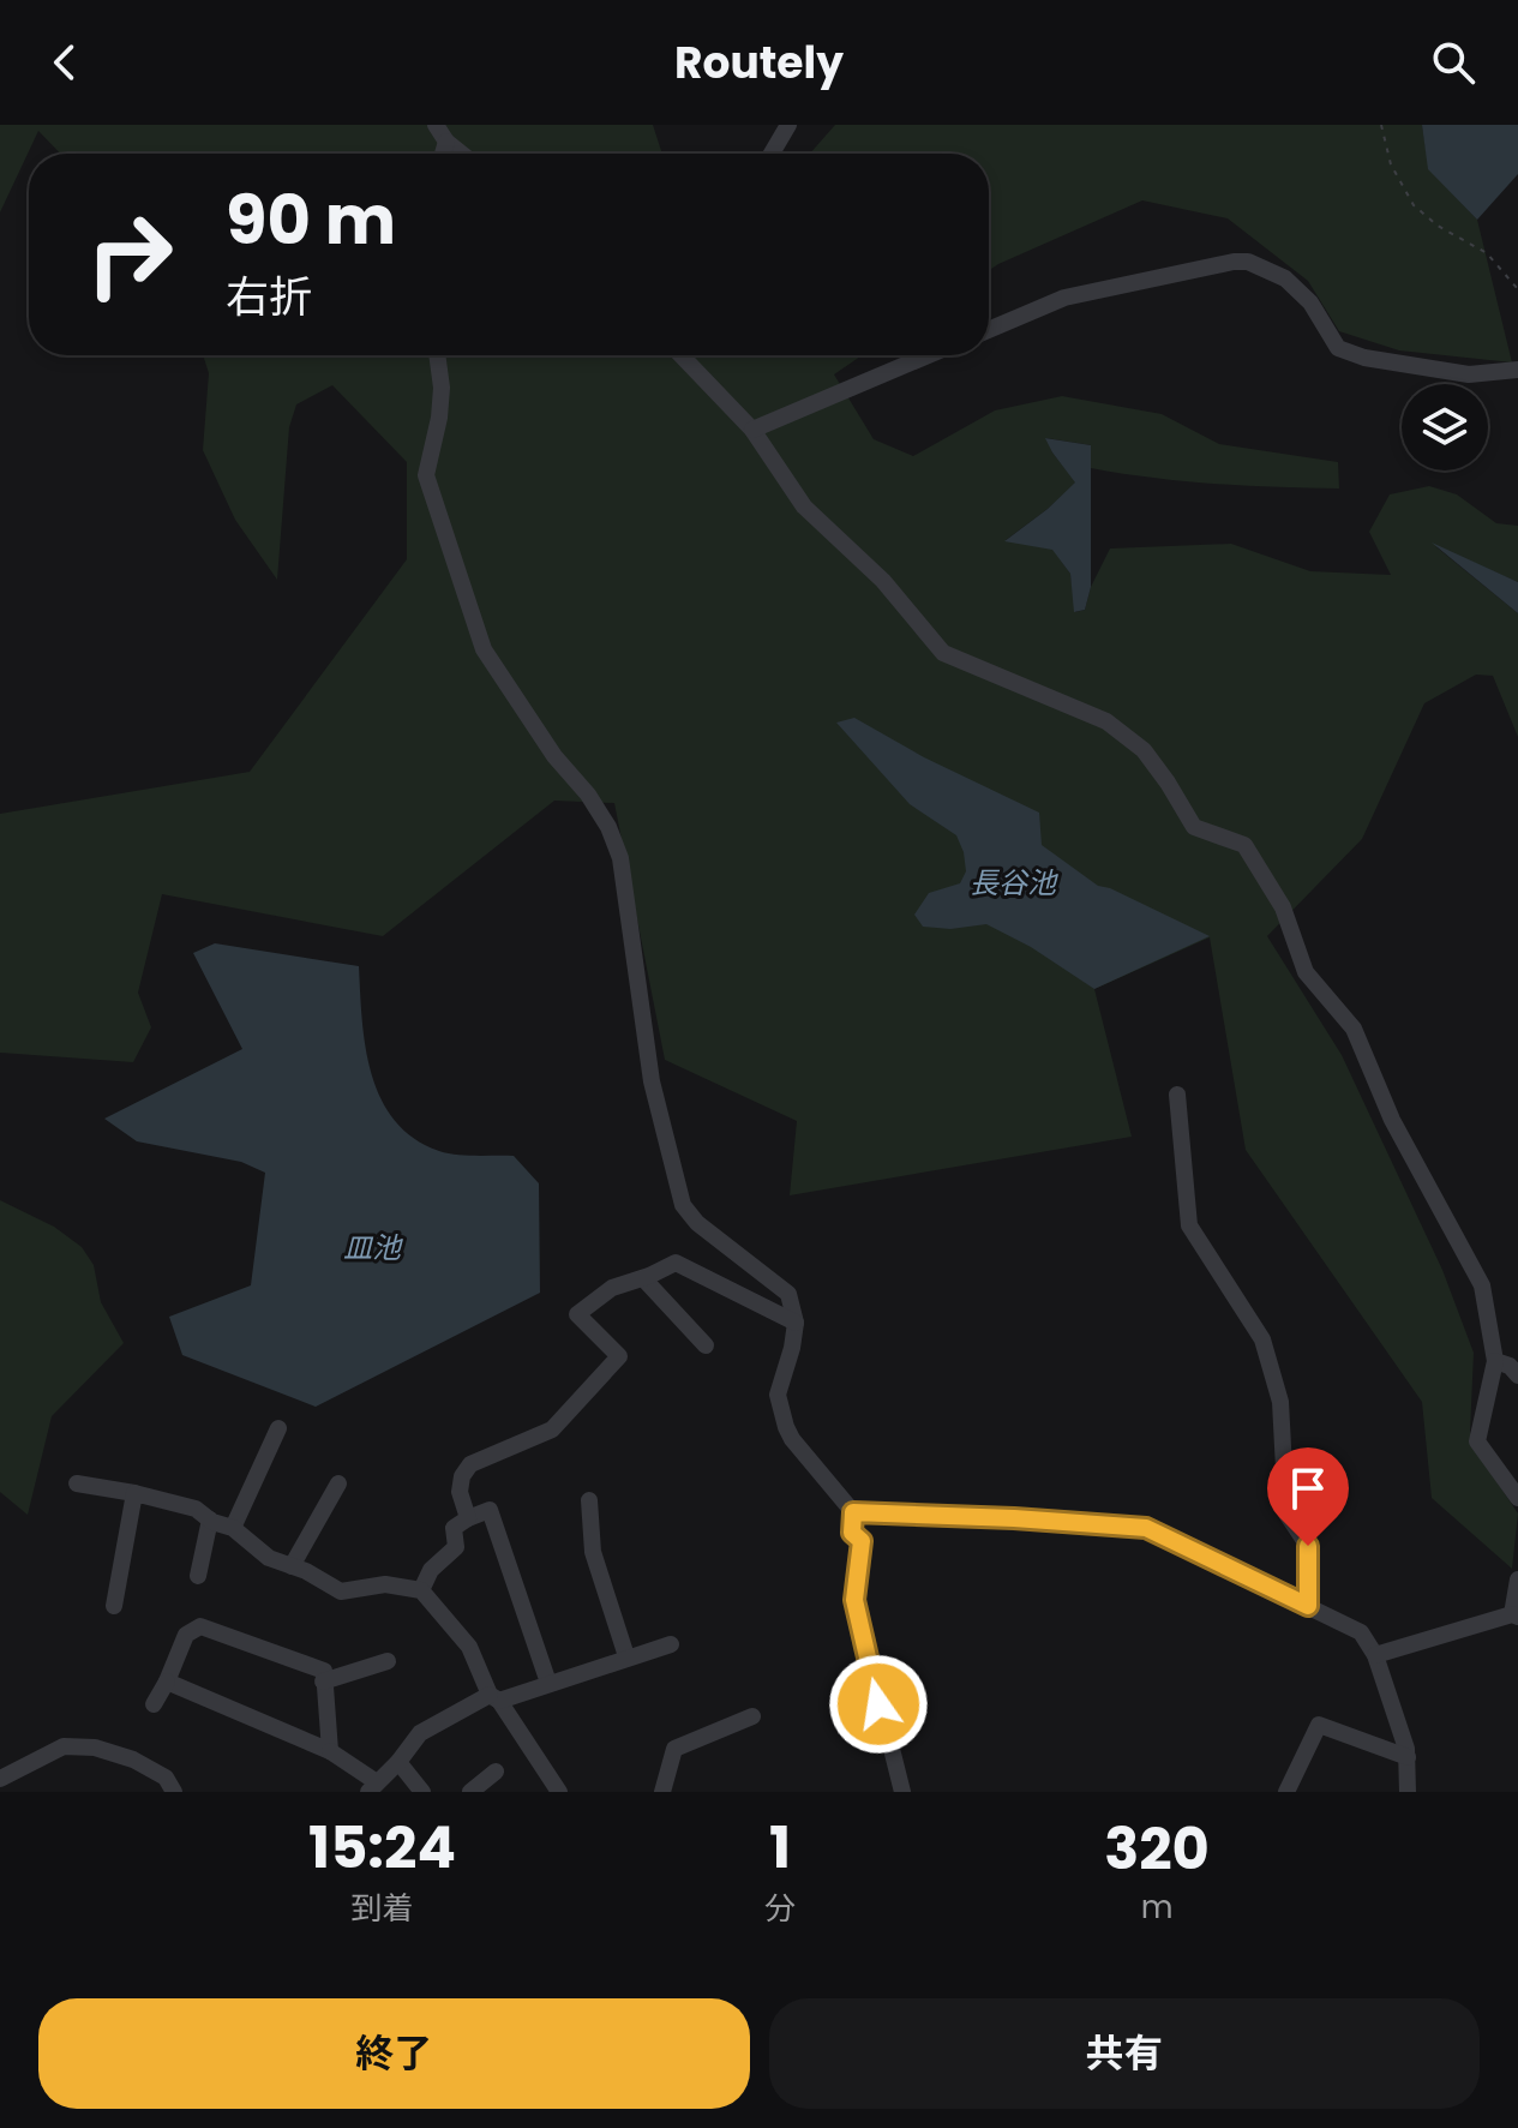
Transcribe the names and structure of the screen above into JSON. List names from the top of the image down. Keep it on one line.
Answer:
{"water":["長谷池","皿池"],"page":{"header":"Routely","turn":["90 m","右折"],"eta":["15:24","到着","1","分","320","m"],"buttons":["終了","共有"]}}
